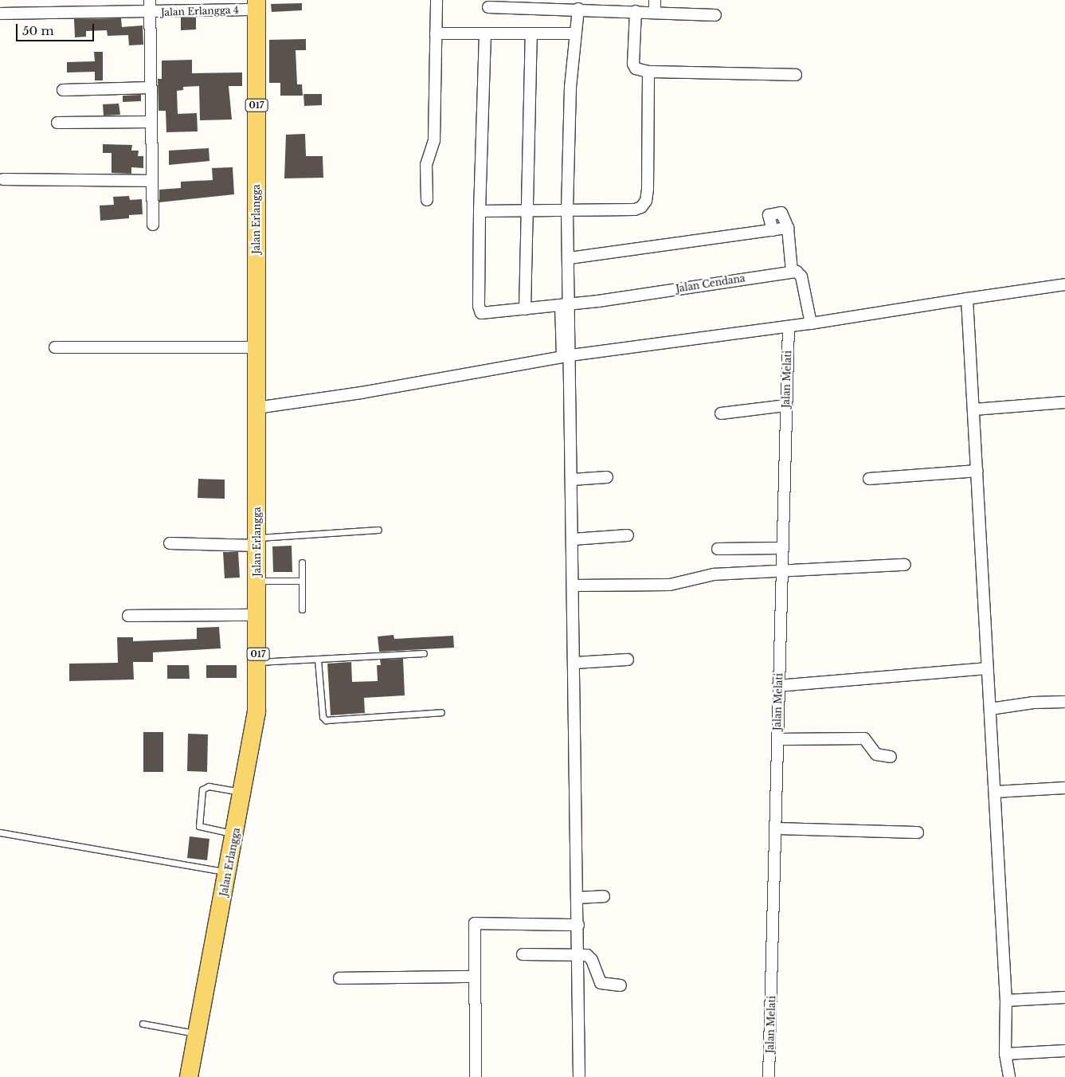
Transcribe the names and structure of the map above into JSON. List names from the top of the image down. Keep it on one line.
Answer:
{"streets":{"main road":["017","Jalan Erlangga"],"street":["Jalan Erlangga 4","Jalan Cendana","Jalan Melati"]},"crossings":[["Jalan Erlangga 4","Jalan Erlangga"]],"scale_bar":"50 m"}
